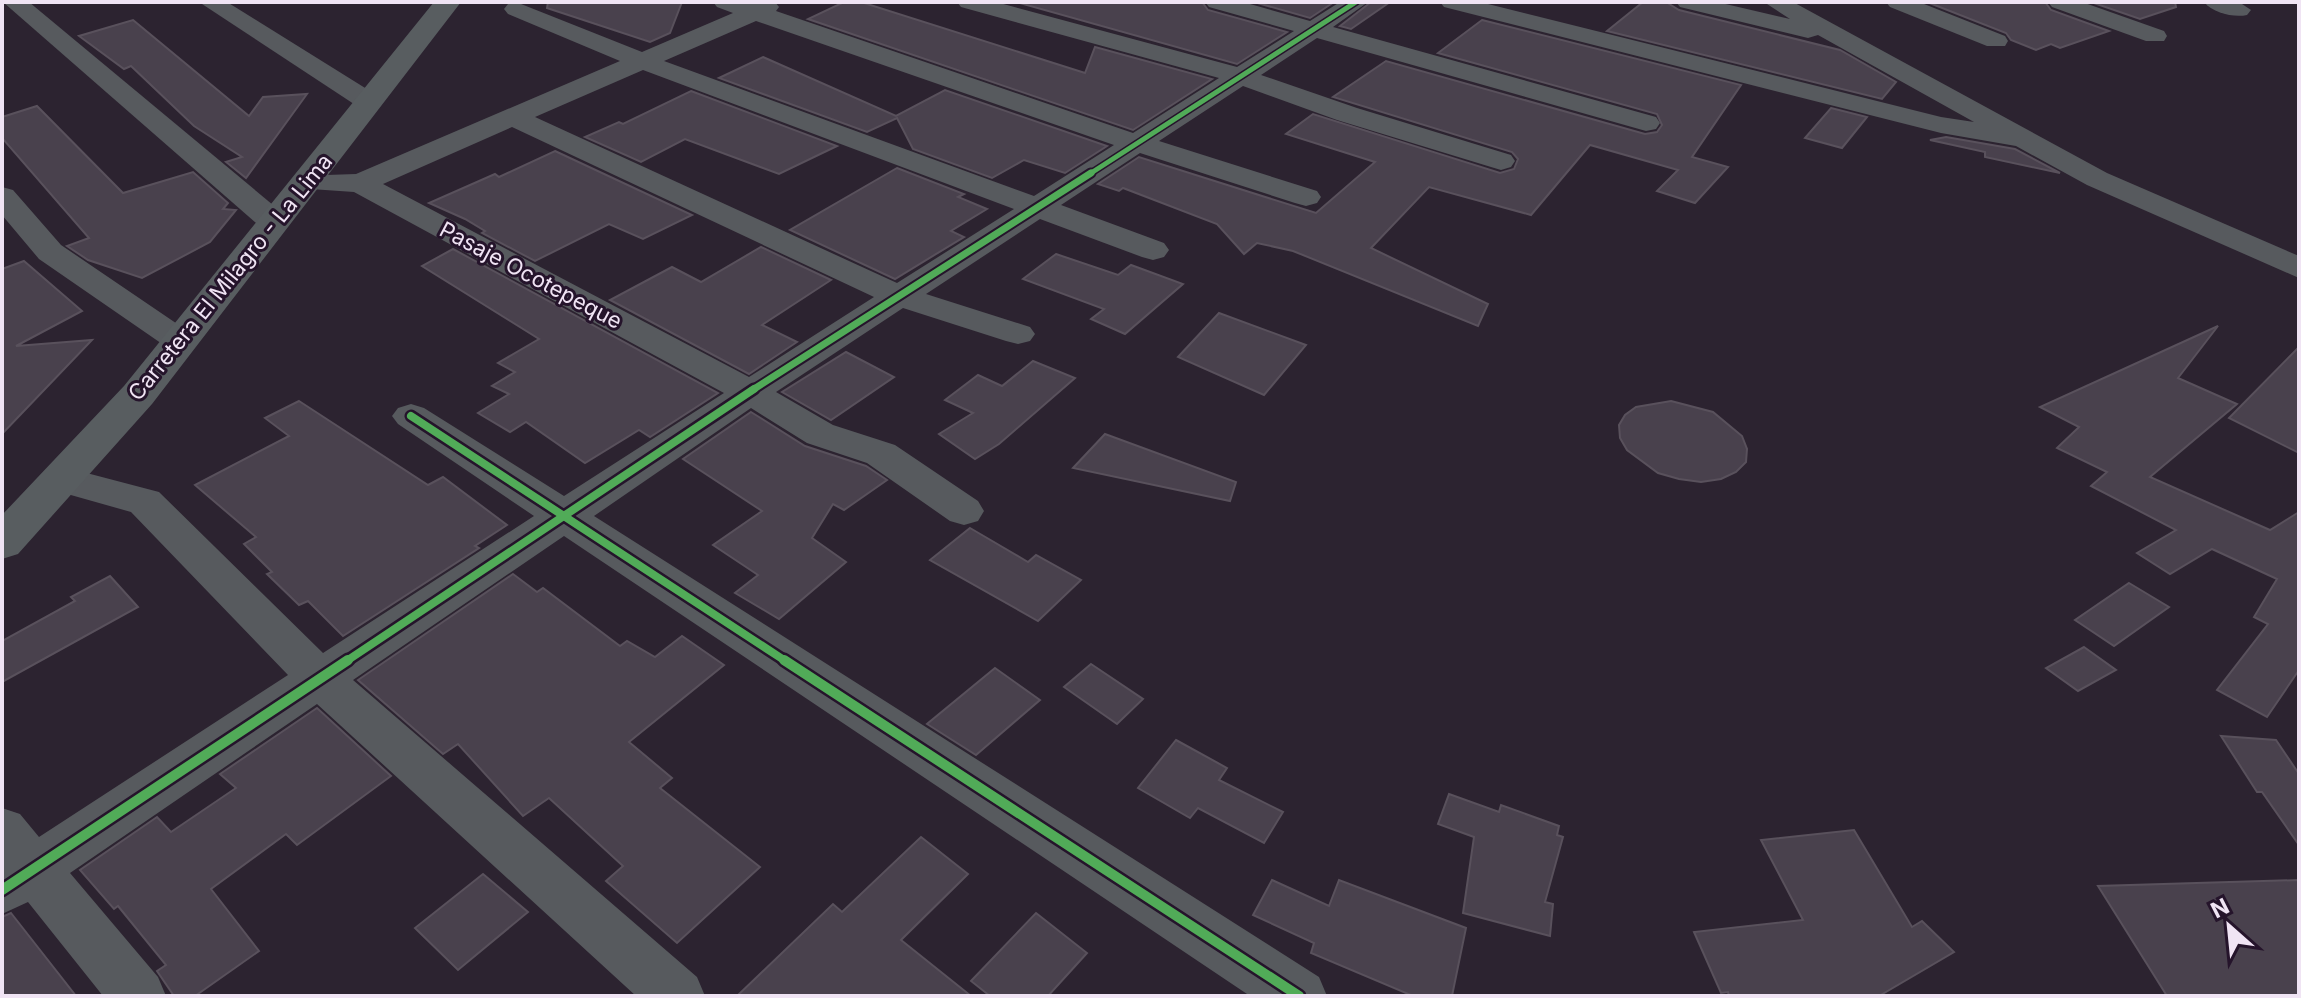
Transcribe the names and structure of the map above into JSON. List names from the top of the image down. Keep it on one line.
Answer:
{"streets":{"main road":["Carretera El Milagro - La Lima"],"street":["Pasaje Ocotepeque"]},"crossings":[["Pasaje Ocotepeque","Carretera El Milagro - La Lima"]],"north":"top left"}
